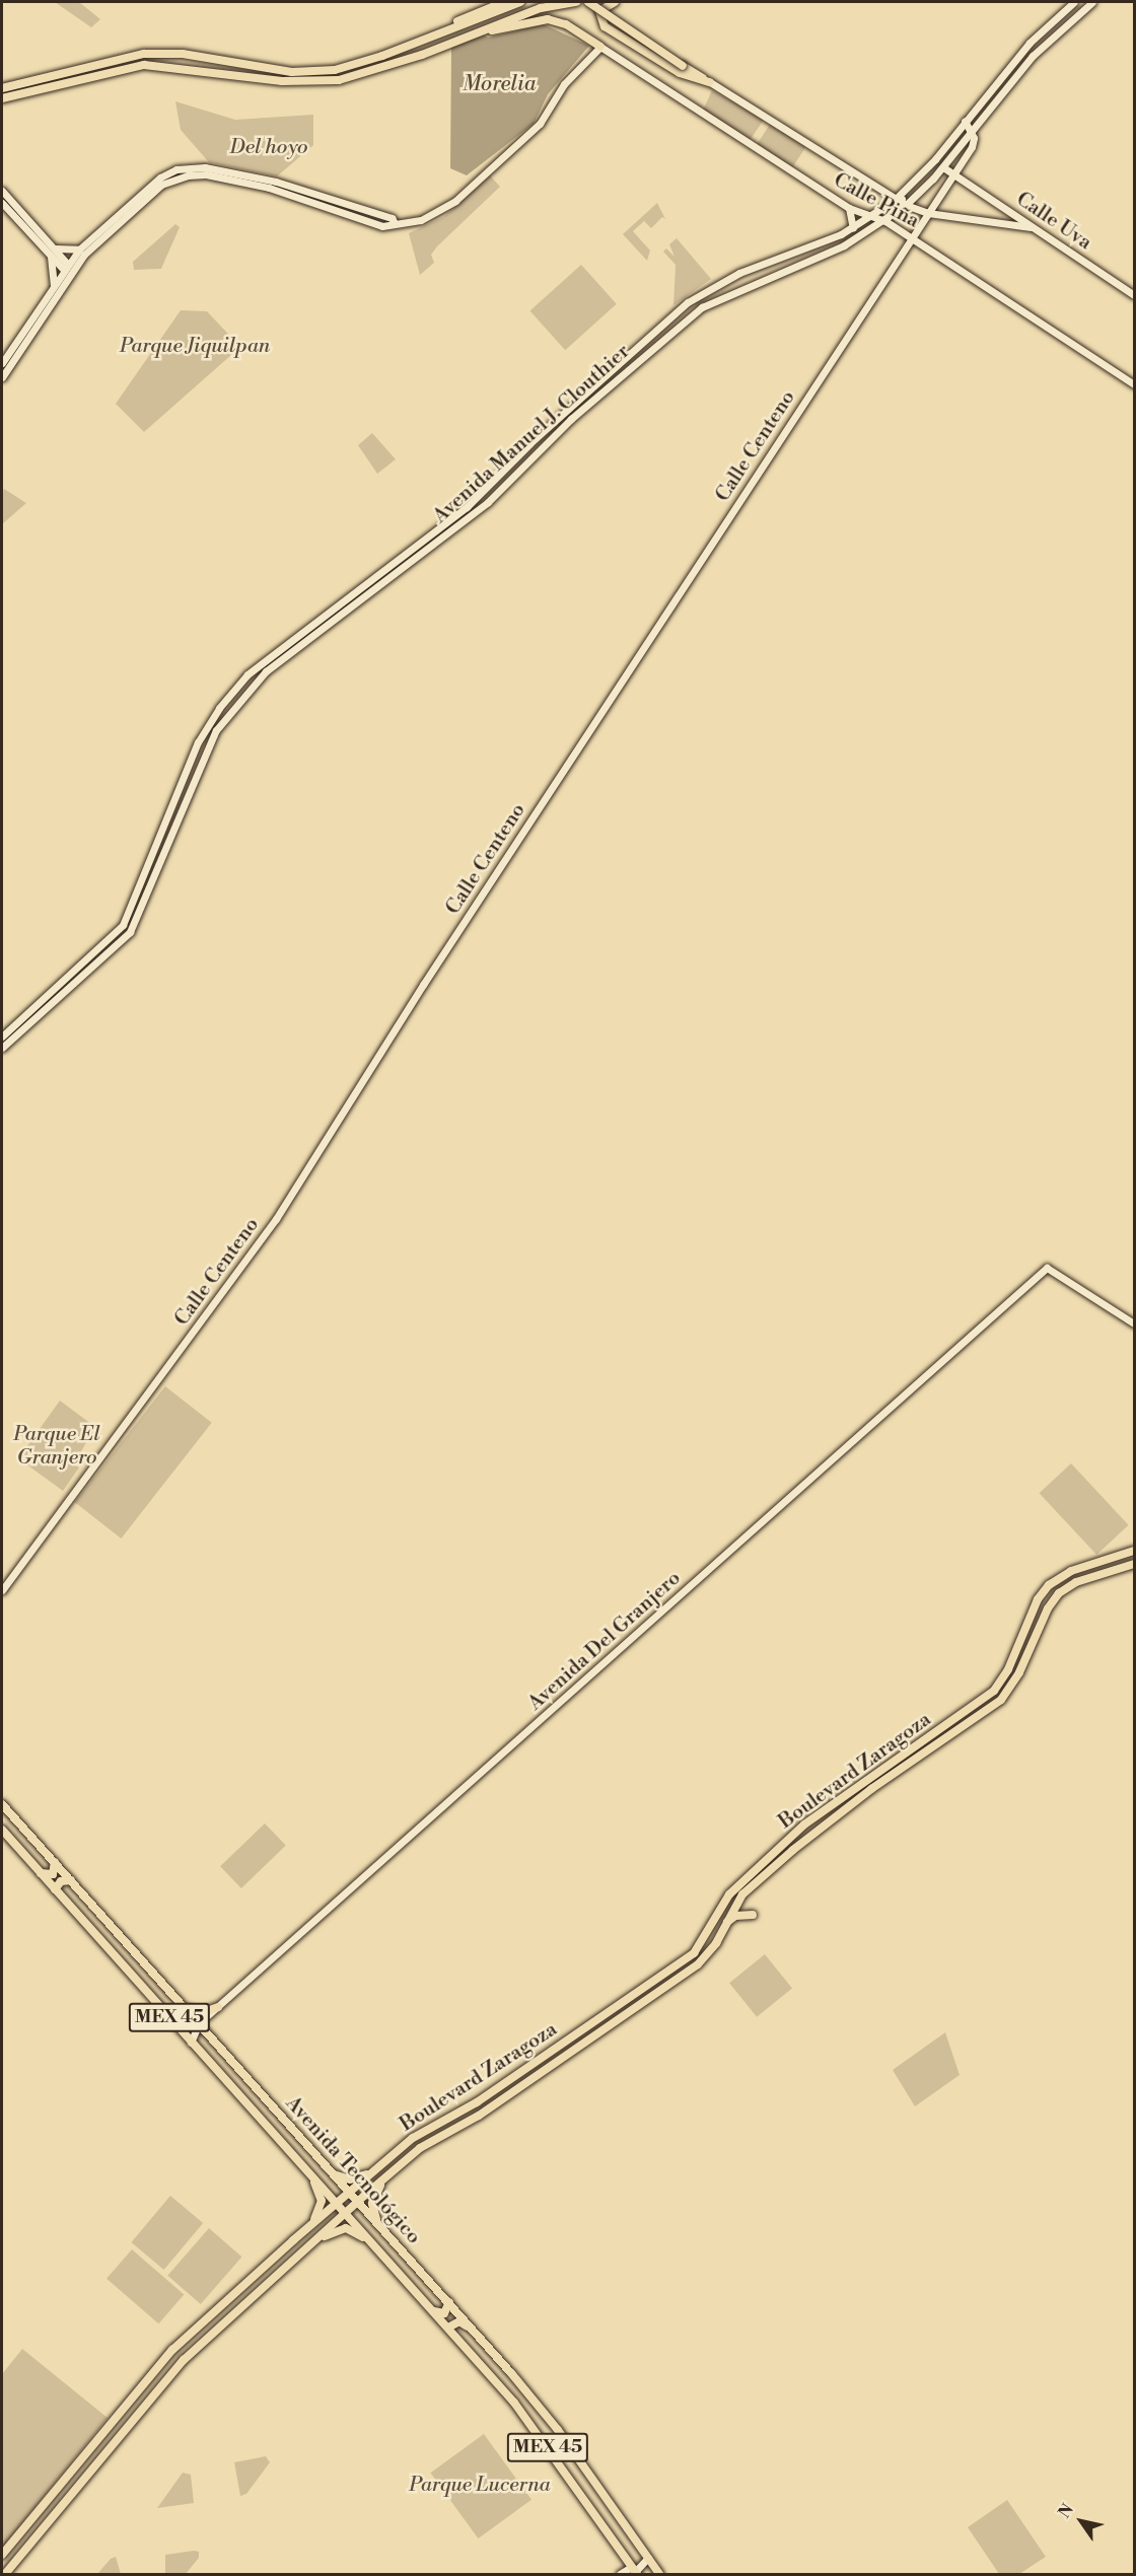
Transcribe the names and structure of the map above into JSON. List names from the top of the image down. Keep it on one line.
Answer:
{"streets":{"main road":["Calle Piña","Calle Uva","Avenida Manuel J. Clouthier","Calle Centeno","Avenida Del Granjero","Boulevard Zaragoza","MEX 45","Avenida Tecnológico"]},"crossings":[["Calle Piña","Calle Uva"],["Calle Piña","Avenida Manuel J. Clouthier"],["Calle Piña","Calle Centeno"],["Calle Uva","Avenida Manuel J. Clouthier"],["Calle Uva","Calle Centeno"],["Avenida Manuel J. Clouthier","Calle Centeno"],["Avenida Del Granjero","Avenida Tecnológico"],["Boulevard Zaragoza","Avenida Tecnológico"]],"water":["Morelia"],"parks":["Del hoyo","Parque Jiquilpan","Parque El Granjero","Parque Lucerna"],"north":"top left"}
